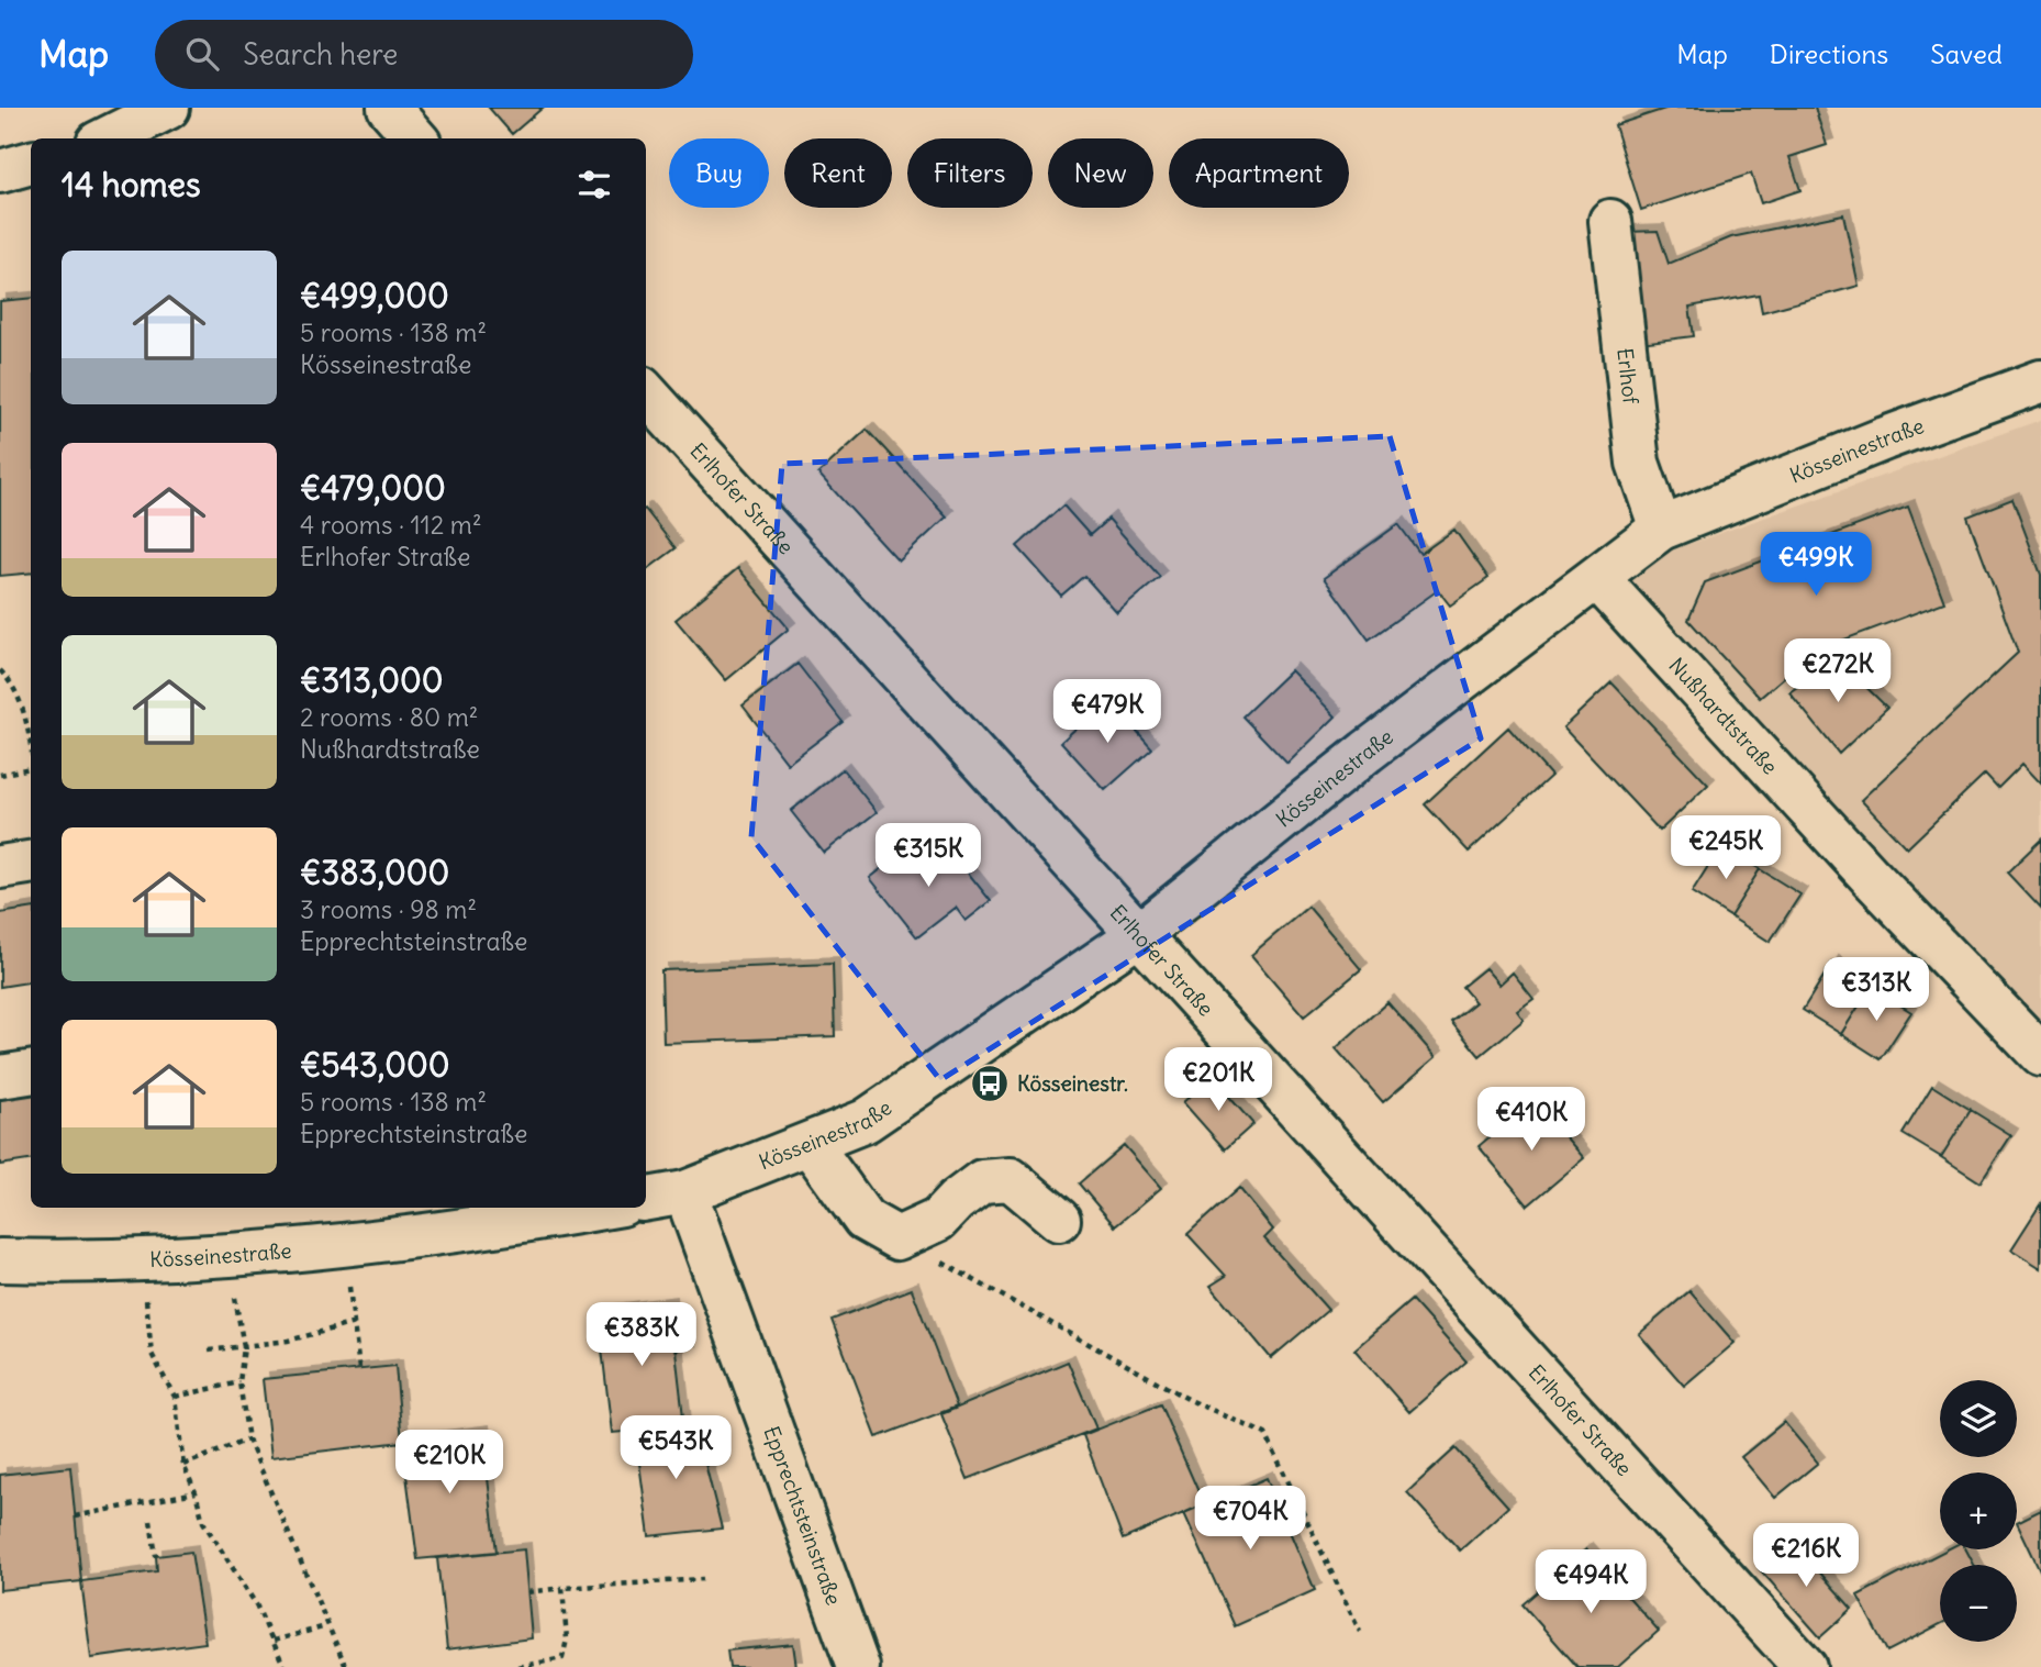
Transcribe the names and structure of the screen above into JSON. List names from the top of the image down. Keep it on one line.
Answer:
{"streets":{"street":["Erlhof","Kösseinestraße","Erlhofer Straße","Nußhardtstraße","Epprechtsteinstraße"]},"crossings":[["Erlhof","Kösseinestraße"],["Kösseinestraße","Erlhofer Straße"],["Kösseinestraße","Nußhardtstraße"],["Kösseinestraße","Epprechtsteinstraße"]],"places":{"bus stop":["Kösseinestr."]},"page":{"header":"Map","search":"Search here","nav":["Map","Directions","Saved"],"chip":["Buy","Rent","Filters","New","Apartment"],"heading":"14 homes","list":[{"name":"€499,000","note":"5 rooms · 138 m² · Kösseinestraße"},{"name":"€479,000","note":"4 rooms · 112 m² · Erlhofer Straße"},{"name":"€313,000","note":"2 rooms · 80 m² · Nußhardtstraße"},{"name":"€383,000","note":"3 rooms · 98 m² · Epprechtsteinstraße"},{"name":"€543,000","note":"5 rooms · 138 m² · Epprechtsteinstraße"}],"price":["€499K","€272K","€479K","€245K","€315K","€313K","€201K","€410K","€383K","€543K","€210K","€704K","€216K","€494K"],"map_buttons":["+","−"]}}
